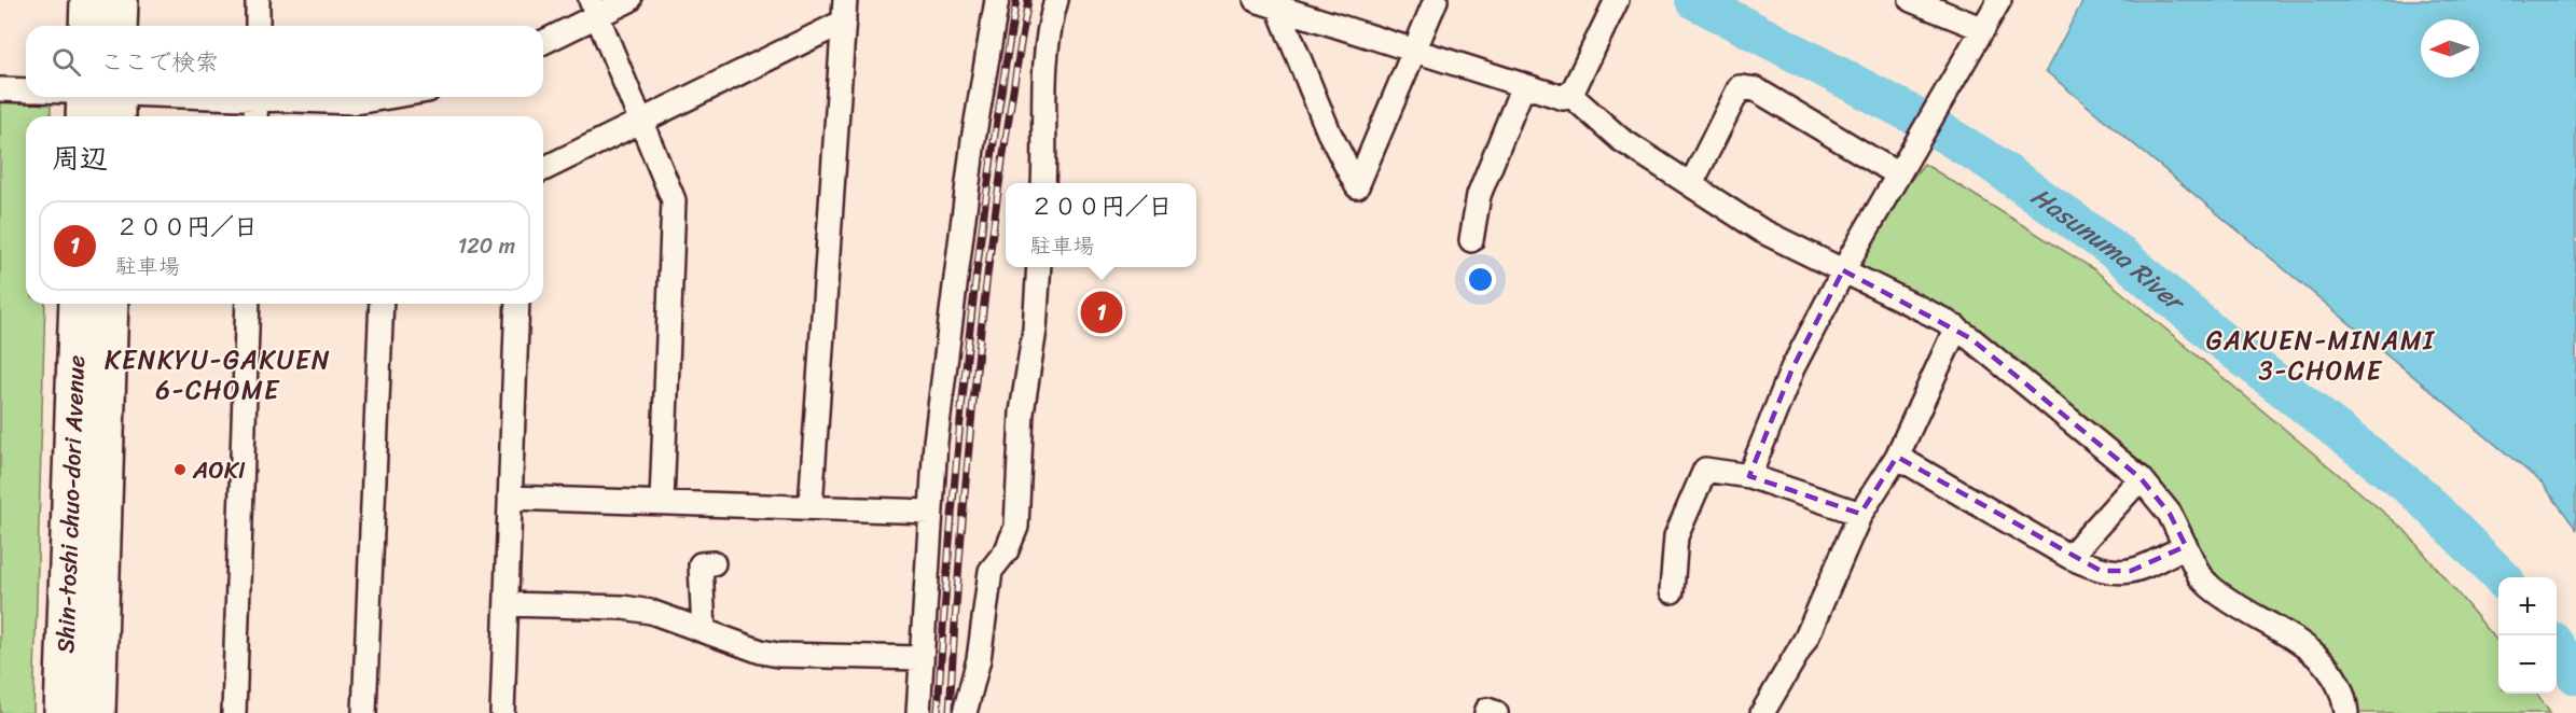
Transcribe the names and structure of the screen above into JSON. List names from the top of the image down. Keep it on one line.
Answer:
{"streets":{"main road":["Shin-toshi chuo-dori Avenue"]},"districts":["GAKUEN-MINAMI 3-CHOME","KENKYU-GAKUEN 6-CHOME"],"water":["Hasunuma River"],"places":["AOKI"],"north":"left","page":{"search":"ここで検索","heading":"周辺","popup":["２００円／日","駐車場"],"list":[{"mark":"1","name":"２００円／日","note":"駐車場","value":"120 m"}],"pins":"1","map_buttons":["+","−"]}}
